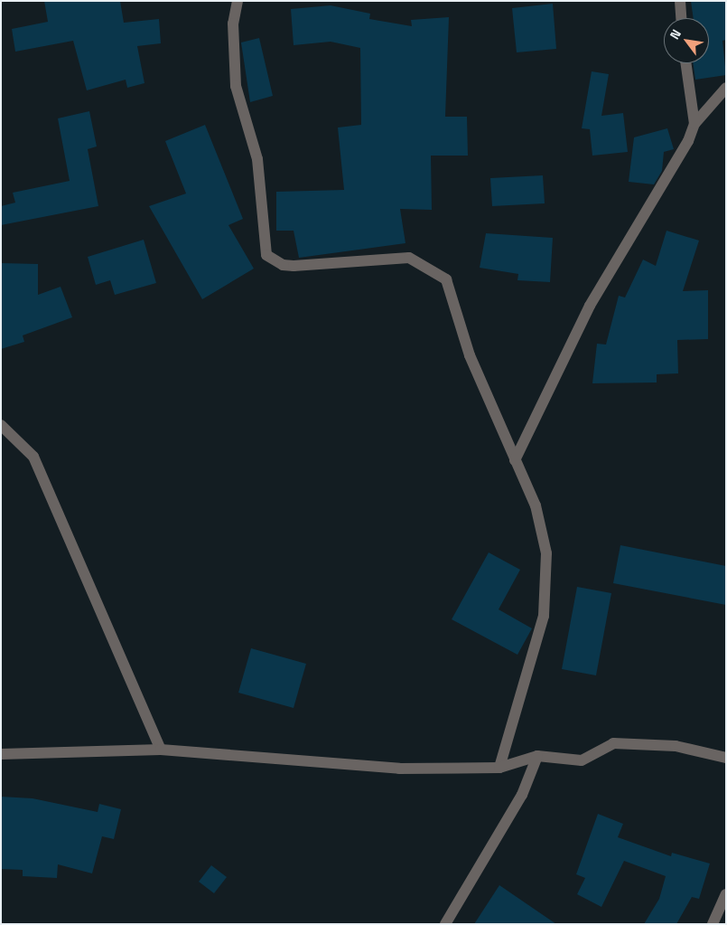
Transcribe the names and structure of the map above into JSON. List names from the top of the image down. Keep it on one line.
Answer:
{"north":"top left"}
